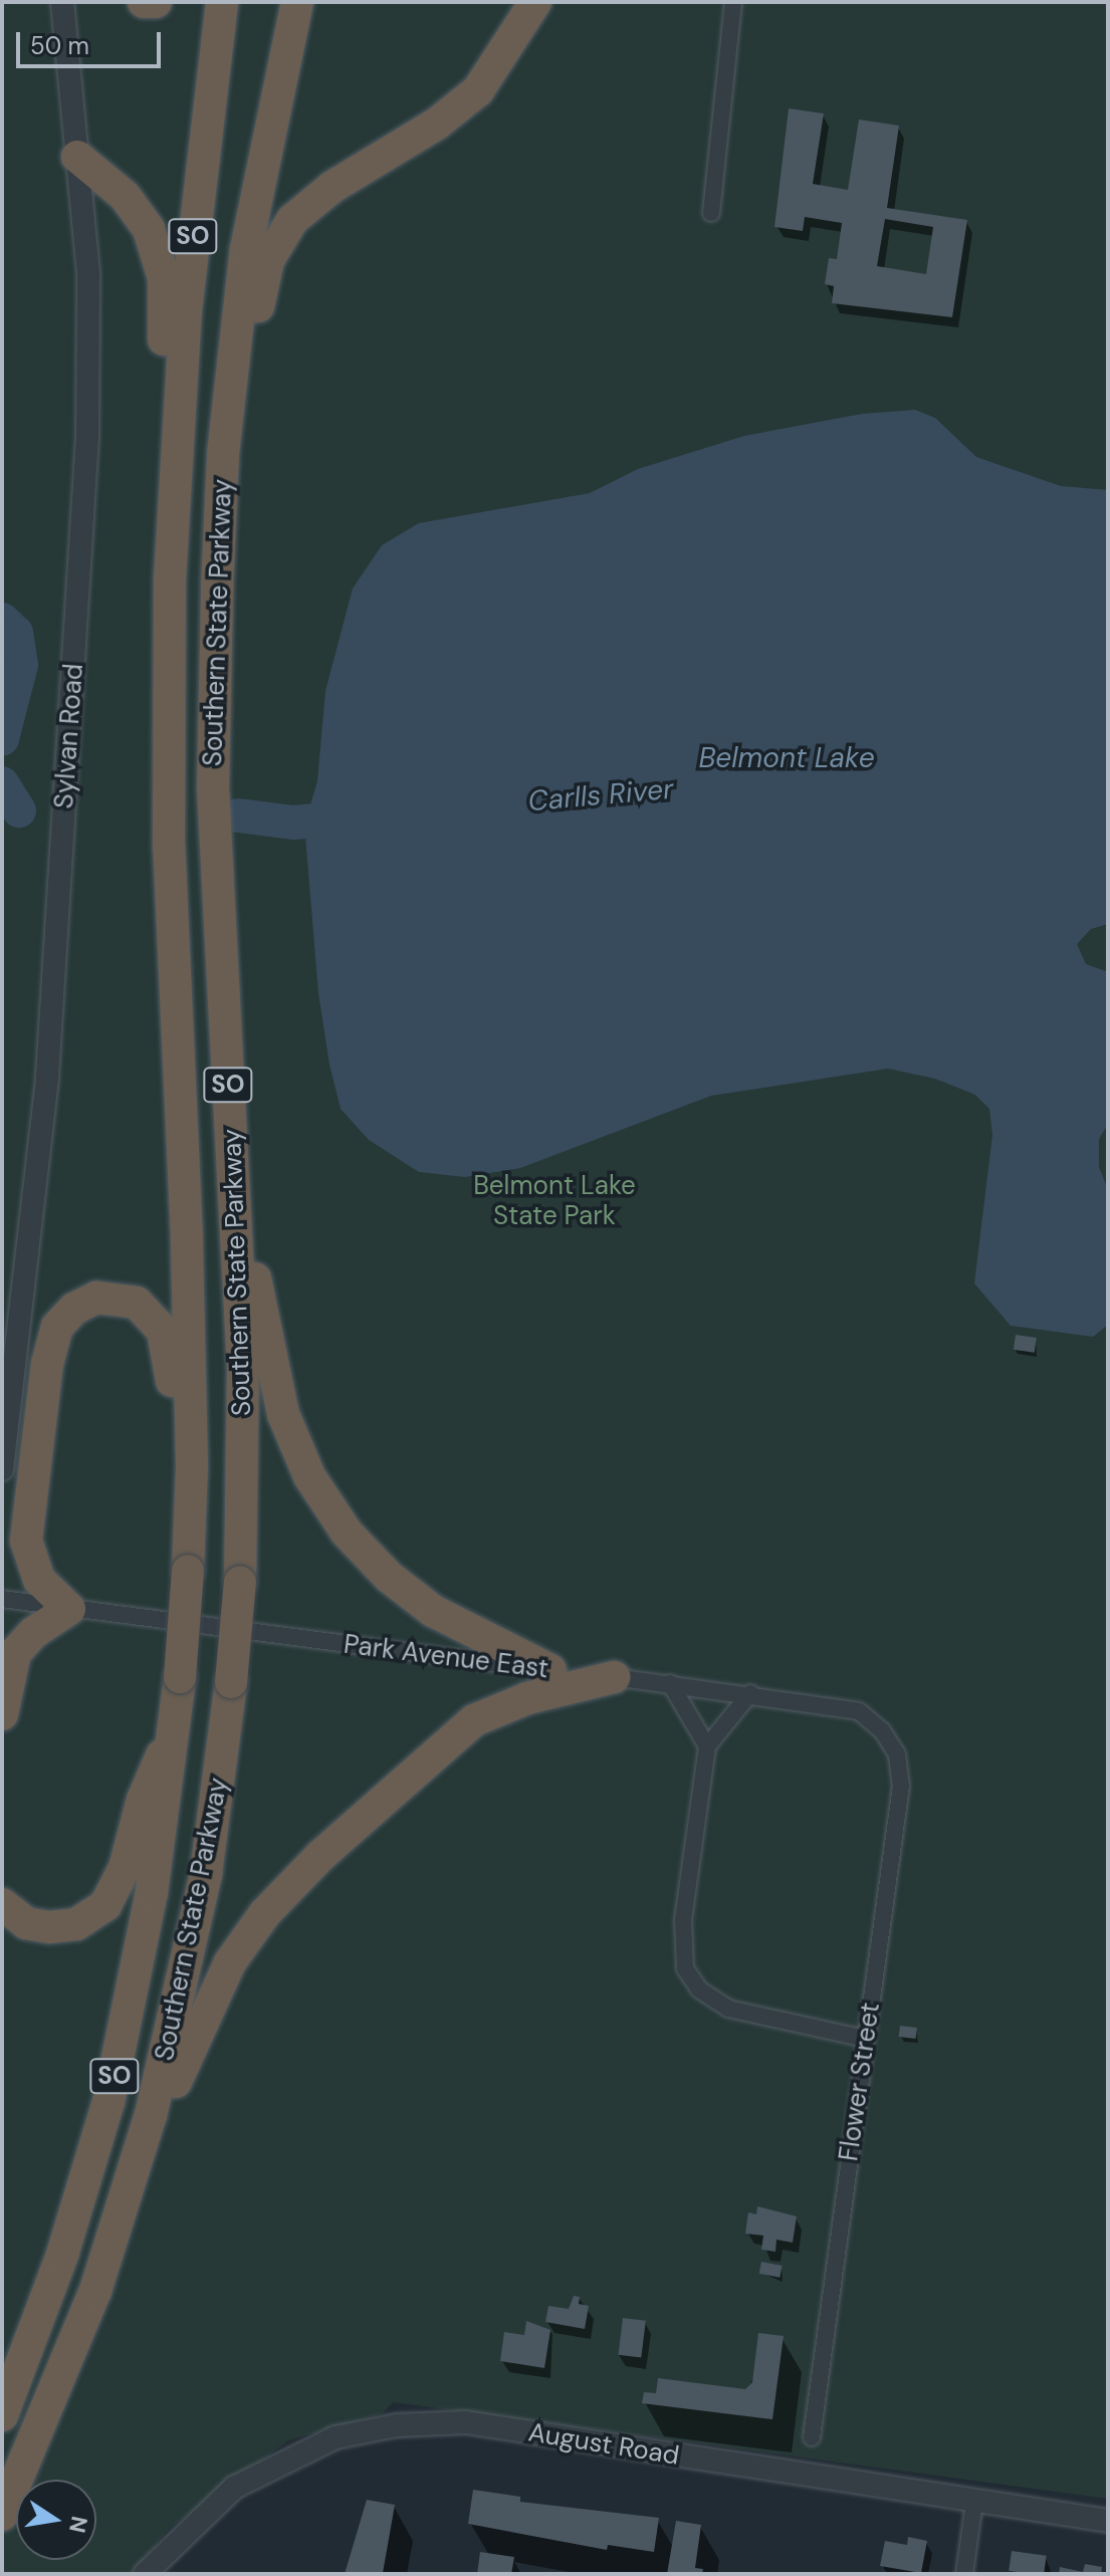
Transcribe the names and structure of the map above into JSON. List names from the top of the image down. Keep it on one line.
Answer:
{"streets":{"highway":["SO","Southern State Parkway"],"street":["Sylvan Road","Park Avenue East","Flower Street","August Road"]},"crossings":[["Park Avenue East","Flower Street"]],"water":["Belmont Lake","Carlls River"],"parks":["Belmont Lake State Park"],"scale_bar":"50 m","north":"right"}
